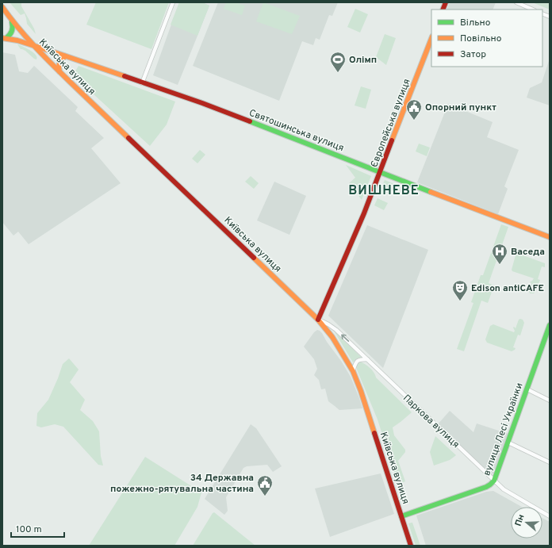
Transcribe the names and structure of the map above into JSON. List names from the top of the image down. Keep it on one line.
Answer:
{"streets":{"street":["Київська вулиця","Європейська вулиця","Святошинська вулиця","Паркова вулиця","вулиця Лесі Українки"]},"crossings":[["Київська вулиця","Європейська вулиця"],["Київська вулиця","Святошинська вулиця"],["Київська вулиця","Паркова вулиця"],["Київська вулиця","вулиця Лесі Українки"],["Європейська вулиця","Святошинська вулиця"],["Європейська вулиця","Паркова вулиця"],["Паркова вулиця","вулиця Лесі Українки"]],"districts":["ВИШНЕВЕ"],"places":{"sports":["Олімп"],"public building":["Опорний пункт","34 Державна пожежно-рятувальна частина"],"hospital":["Васеда"],"theatre":["Edison antiCAFE"]},"legend":["Вільно","Повільно","Затор"],"scale_bar":"100 m","north":"left"}
